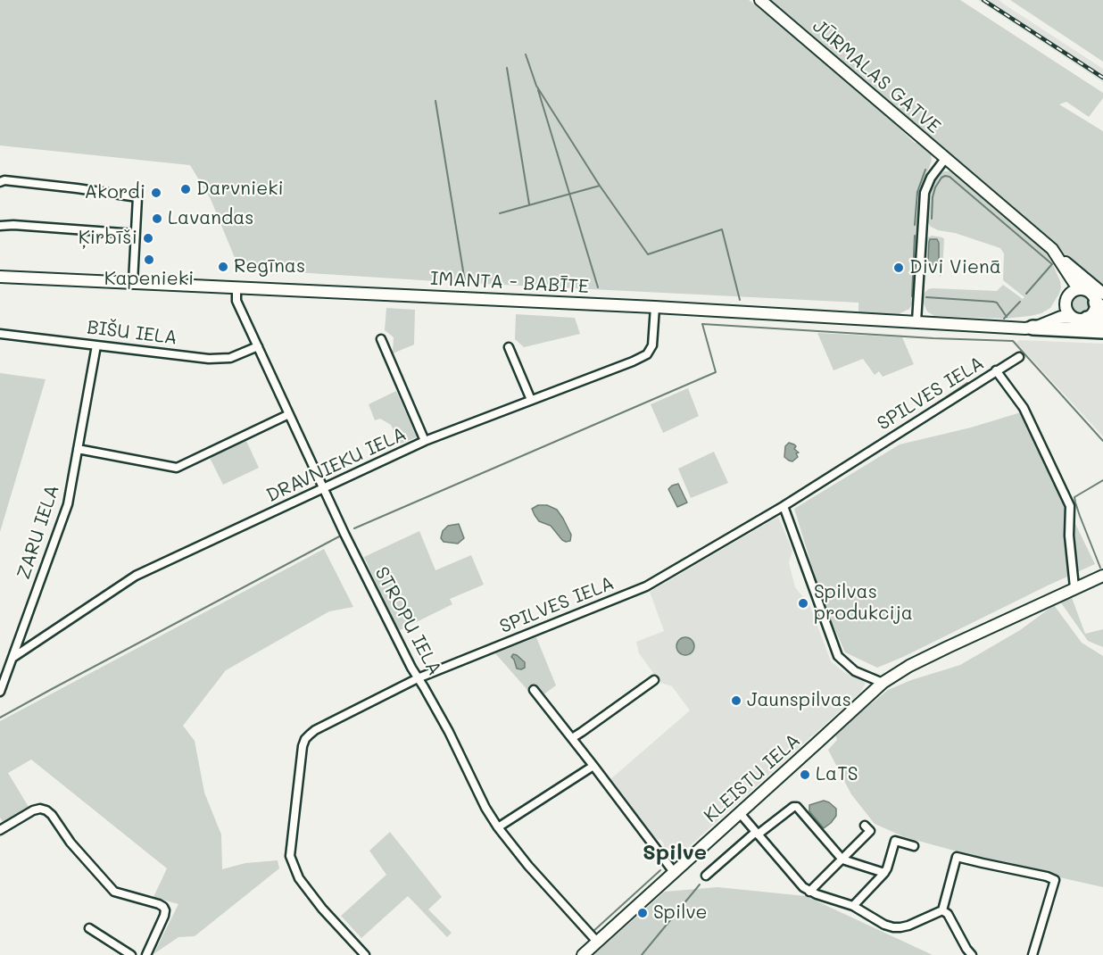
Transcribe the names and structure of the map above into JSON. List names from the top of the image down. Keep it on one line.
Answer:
{"streets":{"main road":["JŪRMALAS GATVE","IMANTA - BABĪTE","KLEISTU IELA"],"street":["BIŠU IELA","SPILVES IELA","DRAVNIEKU IELA","ZARU IELA","STROPU IELA"]},"crossings":[["IMANTA - BABĪTE","DRAVNIEKU IELA"],["IMANTA - BABĪTE","STROPU IELA"],["BIŠU IELA","ZARU IELA"],["BIŠU IELA","STROPU IELA"],["SPILVES IELA","STROPU IELA"],["DRAVNIEKU IELA","ZARU IELA"],["DRAVNIEKU IELA","STROPU IELA"],["STROPU IELA","KLEISTU IELA"]],"districts":["Spilve"],"places":["Darvnieki","Akordi","Lavandas","Ķirbīši","Kapenieki","Regīnas","Divi Vienā","Spilvas produkcija","Jaunspilvas","LaTS","Spilve"]}
